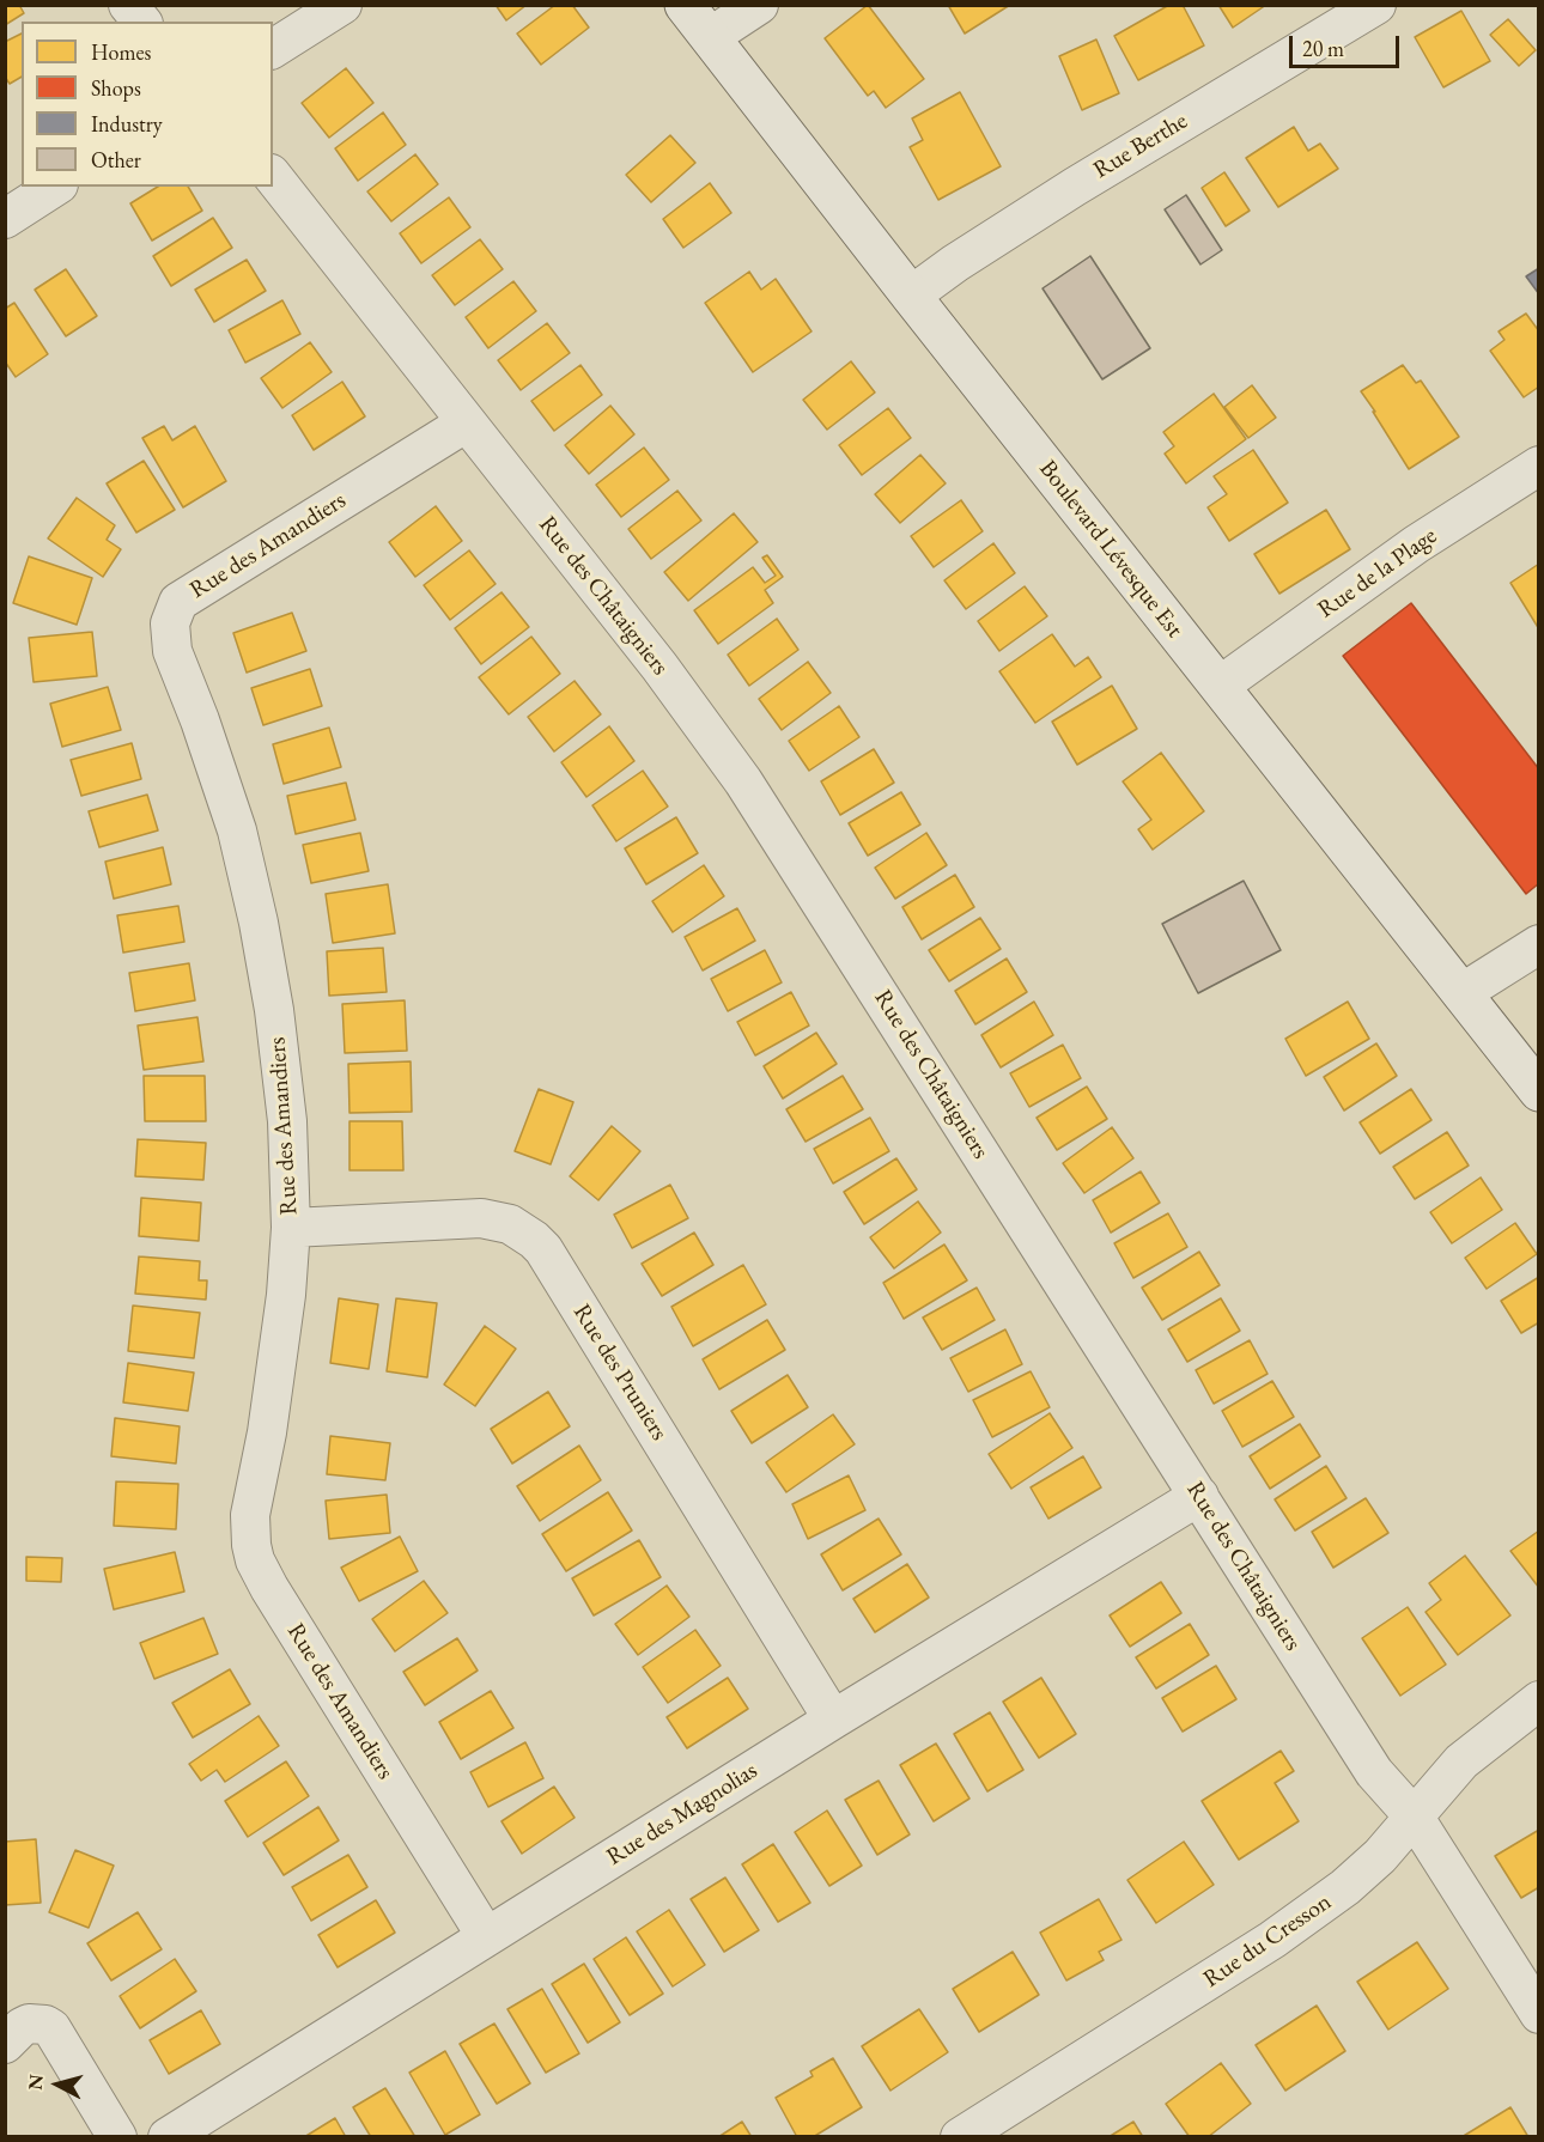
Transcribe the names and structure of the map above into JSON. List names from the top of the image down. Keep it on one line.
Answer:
{"streets":{"street":["Rue Berthe","Rue des Amandiers","Boulevard Lévesque Est","Rue de la Plage","Rue des Châtaigniers","Rue des Pruniers","Rue des Magnolias","Rue du Cresson"]},"crossings":[["Rue Berthe","Boulevard Lévesque Est"],["Rue des Amandiers","Rue des Châtaigniers"],["Rue des Amandiers","Rue des Pruniers"],["Rue des Amandiers","Rue des Magnolias"],["Boulevard Lévesque Est","Rue de la Plage"],["Rue des Châtaigniers","Rue des Magnolias"],["Rue des Châtaigniers","Rue du Cresson"],["Rue des Pruniers","Rue des Magnolias"]],"legend":["Homes","Shops","Industry","Other"],"scale_bar":"20 m","north":"left"}
